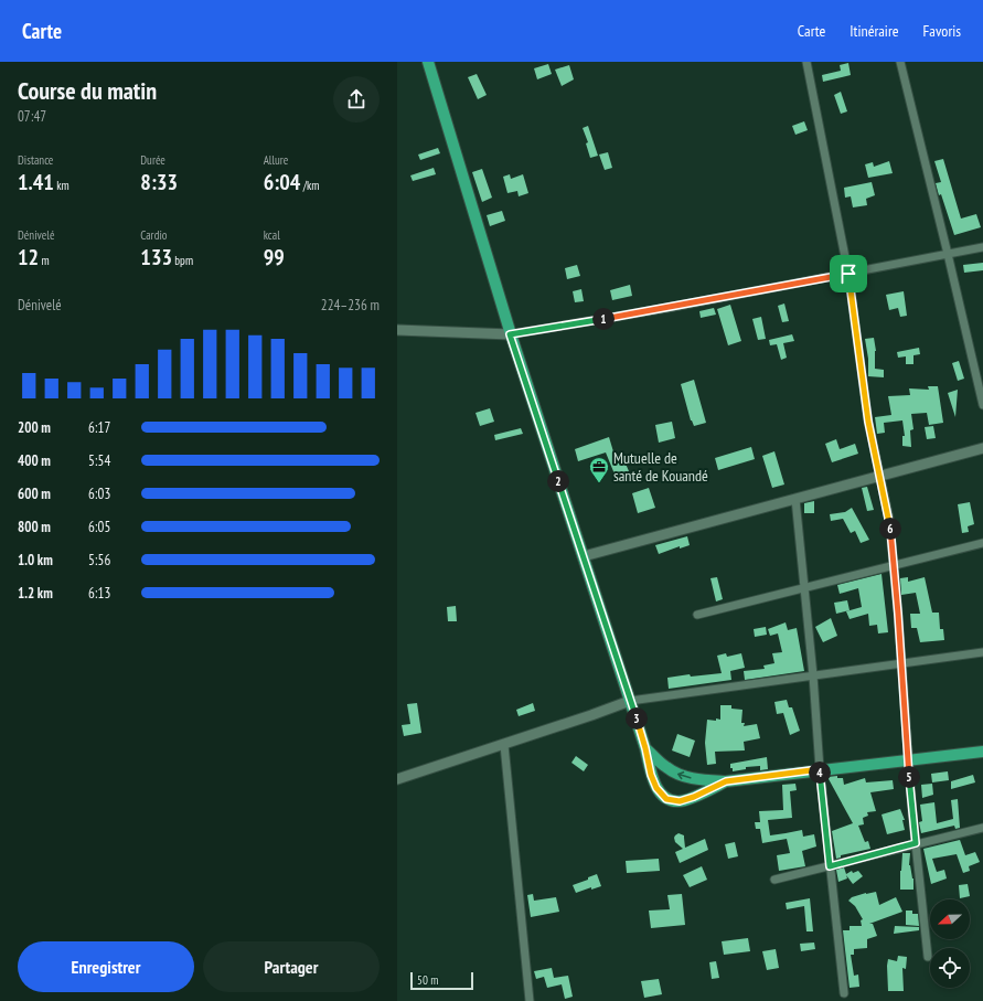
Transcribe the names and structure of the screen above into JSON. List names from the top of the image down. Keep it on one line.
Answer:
{"places":{"office":["Mutuelle de santé de Kouandé"]},"scale_bar":"50 m","north":"left","page":{"header":"Carte","nav":["Carte","Itinéraire","Favoris"],"heading":["Course du matin","07:47"],"stats":[["Distance","1.41 km"],["Durée","8:33"],["Allure","6:04 /km"],["Dénivelé","12 m"],["Cardio","133 bpm"],["kcal","99"]],"chart":["Dénivelé","224–236 m"],"pins":["1","2","6","3","4","5"],"list":[{"name":"200 m","note":"6:17"},{"name":"400 m","note":"5:54"},{"name":"600 m","note":"6:03"},{"name":"800 m","note":"6:05"},{"name":"1.0 km","note":"5:56"},{"name":"1.2 km","note":"6:13"}],"buttons":["Enregistrer","Partager"],"scale":"50 m"}}
